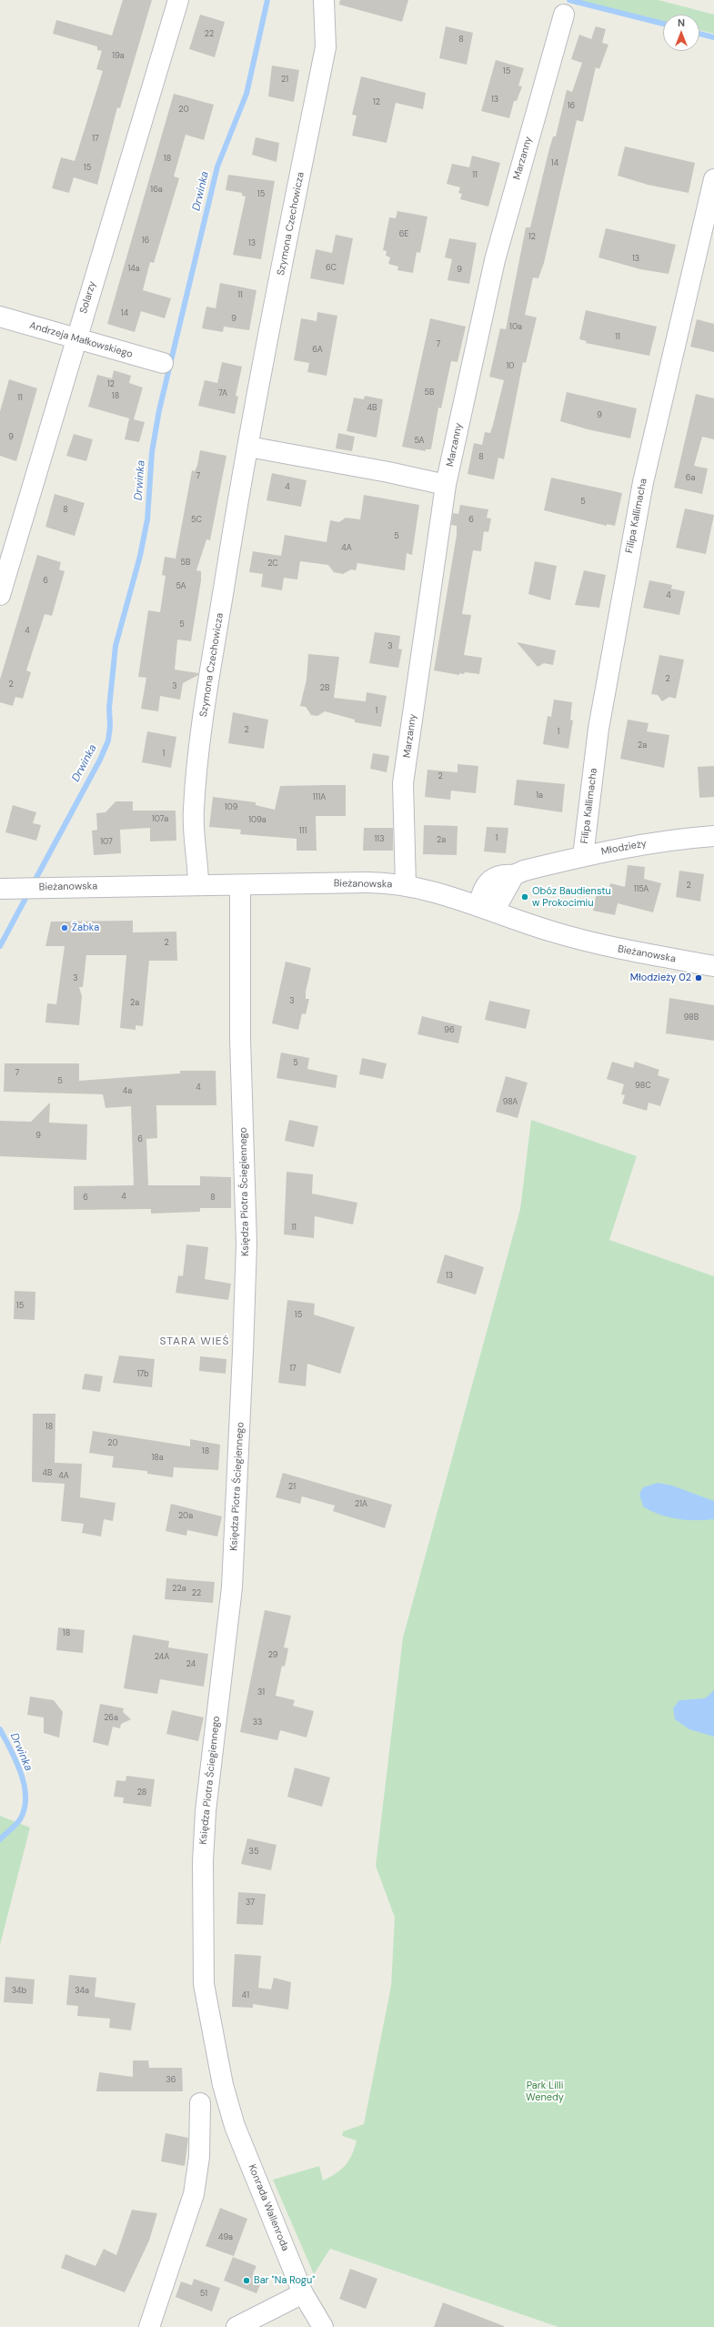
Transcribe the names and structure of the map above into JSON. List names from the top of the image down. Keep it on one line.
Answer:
{"streets":{"street":["Marzanny","Szymona Czechowicza","Solarzy","Andrzeja Małkowskiego","Filipa Kallimacha","Młodzieży","Bieżanowska","Księdza Piotra Ściegiennego","Konrada Wallenroda"]},"crossings":[["Marzanny","Bieżanowska"],["Szymona Czechowicza","Bieżanowska"],["Solarzy","Andrzeja Małkowskiego"],["Filipa Kallimacha","Młodzieży"],["Młodzieży","Bieżanowska"],["Bieżanowska","Księdza Piotra Ściegiennego"],["Księdza Piotra Ściegiennego","Konrada Wallenroda"]],"districts":["STARA WIEŚ"],"water":["Drwinka"],"parks":["Park Lilli Wenedy"],"places":["Obóz Baudienstu w Prokocimiu","Żabka","Młodzieży 02","Bar \"Na Rogu\""],"house_numbers":["22","8","19a","15","21","13","12","16","20","17","18","14","15","11","16a","15","6E","12","16","13","13","6C","14a","9","11","14","9","10a","11","7","6A","10","12","5B","7A","18","11","4B","9","9","5A","8","7","6a","4","5","8","5C","6","5","4A","5B","2C","6","5A","4","5","4","3","2","2","3","2B","1","2","1","2a","1","2","1a","111A","109","107a","109a","111","1","113","2a","107","2","115A","2","3","3","2a","98B","96","5","7","5","98C","4","4a","98A","9","6","4","6","8","11","13","15","15","17","17b","18","20","18","18a","4B","4A","21","21A","20a","22a","22","18","29","24A","24","31","26a","33","28","35","37","34b","34a","41","36","49a","51"],"north":"top"}
